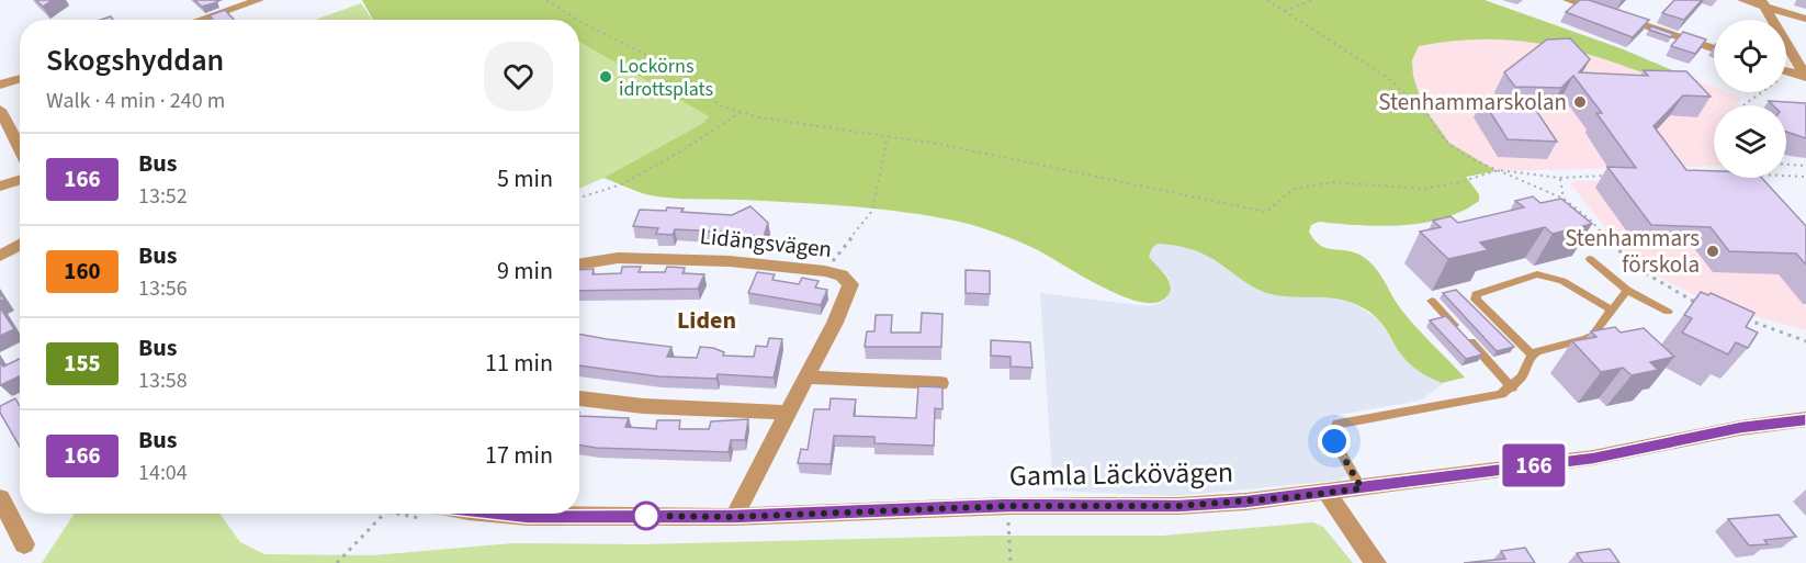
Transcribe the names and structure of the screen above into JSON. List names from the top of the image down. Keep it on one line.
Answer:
{"streets":{"street":["Lidängsvägen","Gamla Läckövägen"]},"crossings":[["Lidängsvägen","Gamla Läckövägen"]],"districts":["Liden"],"places":["Lockörns idrottsplats","Stenhammarskolan","Stenhammars förskola"],"lines":["bus line 166"],"page":{"on_map":"166","heading":["Skogshyddan","Walk · 4 min · 240 m"],"list":[{"mark":"166","name":"Bus","note":"13:52","value":"5 min"},{"mark":"160","name":"Bus","note":"13:56","value":"9 min"},{"mark":"155","name":"Bus","note":"13:58","value":"11 min"},{"mark":"166","name":"Bus","note":"14:04","value":"17 min"}]}}
